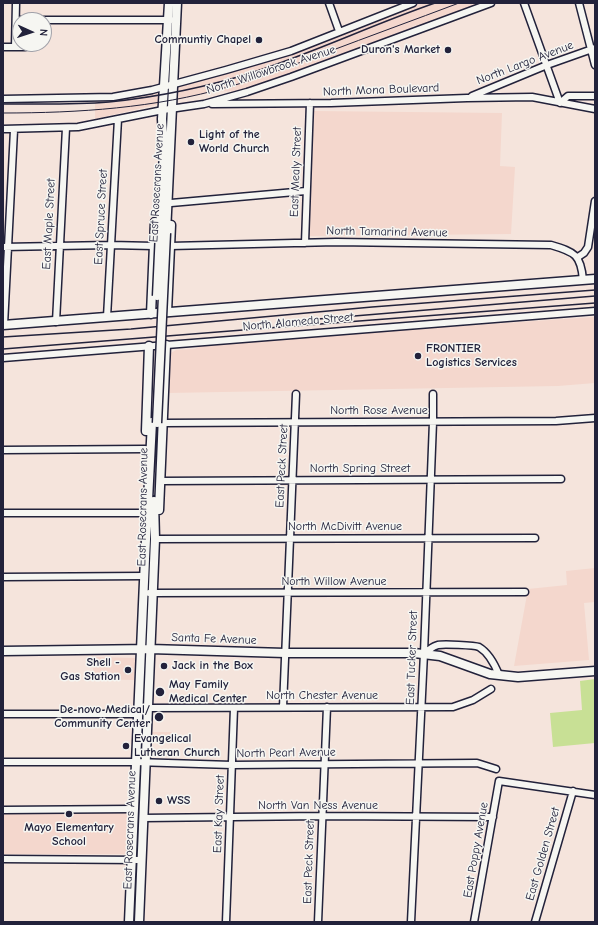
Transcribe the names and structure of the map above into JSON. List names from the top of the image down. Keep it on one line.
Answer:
{"streets":{"main road":["East Rosecrans Avenue","North Alameda Street","Santa Fe Avenue"],"street":["North Largo Avenue","North Willowbrook Avenue","North Mona Boulevard","East Mealy Street","East Spruce Street","East Maple Street","North Tamarind Avenue","North Rose Avenue","East Peck Street","North Spring Street","North McDivitt Avenue","North Willow Avenue","East Tucker Street","North Chester Avenue","North Pearl Avenue","North Van Ness Avenue","East Kay Street","East Poppy Avenue","East Golden Street"]},"crossings":[["North Largo Avenue","North Mona Boulevard"],["North Willowbrook Avenue","North Mona Boulevard"],["North Willowbrook Avenue","East Rosecrans Avenue"],["North Willowbrook Avenue","East Spruce Street"],["North Willowbrook Avenue","East Maple Street"],["North Mona Boulevard","East Mealy Street"],["East Mealy Street","North Tamarind Avenue"],["East Rosecrans Avenue","North Rose Avenue"],["East Rosecrans Avenue","North McDivitt Avenue"],["East Rosecrans Avenue","North Willow Avenue"],["East Rosecrans Avenue","Santa Fe Avenue"],["East Rosecrans Avenue","North Chester Avenue"],["East Rosecrans Avenue","North Pearl Avenue"],["East Rosecrans Avenue","North Van Ness Avenue"],["East Spruce Street","North Alameda Street"],["East Maple Street","North Alameda Street"],["North Rose Avenue","East Peck Street"],["North Rose Avenue","East Tucker Street"],["East Peck Street","North Spring Street"],["East Peck Street","North McDivitt Avenue"],["East Peck Street","North Willow Avenue"],["East Peck Street","Santa Fe Avenue"],["East Peck Street","North Chester Avenue"],["East Peck Street","North Pearl Avenue"],["East Peck Street","North Van Ness Avenue"],["North Spring Street","East Tucker Street"],["North McDivitt Avenue","East Tucker Street"],["North Willow Avenue","East Tucker Street"],["Santa Fe Avenue","East Tucker Street"],["East Tucker Street","North Chester Avenue"],["East Tucker Street","North Pearl Avenue"],["East Tucker Street","North Van Ness Avenue"],["North Chester Avenue","East Kay Street"],["North Pearl Avenue","East Kay Street"],["North Van Ness Avenue","East Kay Street"],["North Van Ness Avenue","East Poppy Avenue"],["East Poppy Avenue","East Golden Street"]],"places":["Communtiy Chapel","Duron's Market","Light of the World Church","FRONTIER Logistics Services","Jack in the Box","Shell - Gas Station","May Family Medical Center","De novo Medical/ Community Center","Evangelical Lutheran Church","WSS","Mayo Elementary School"],"north":"right"}
